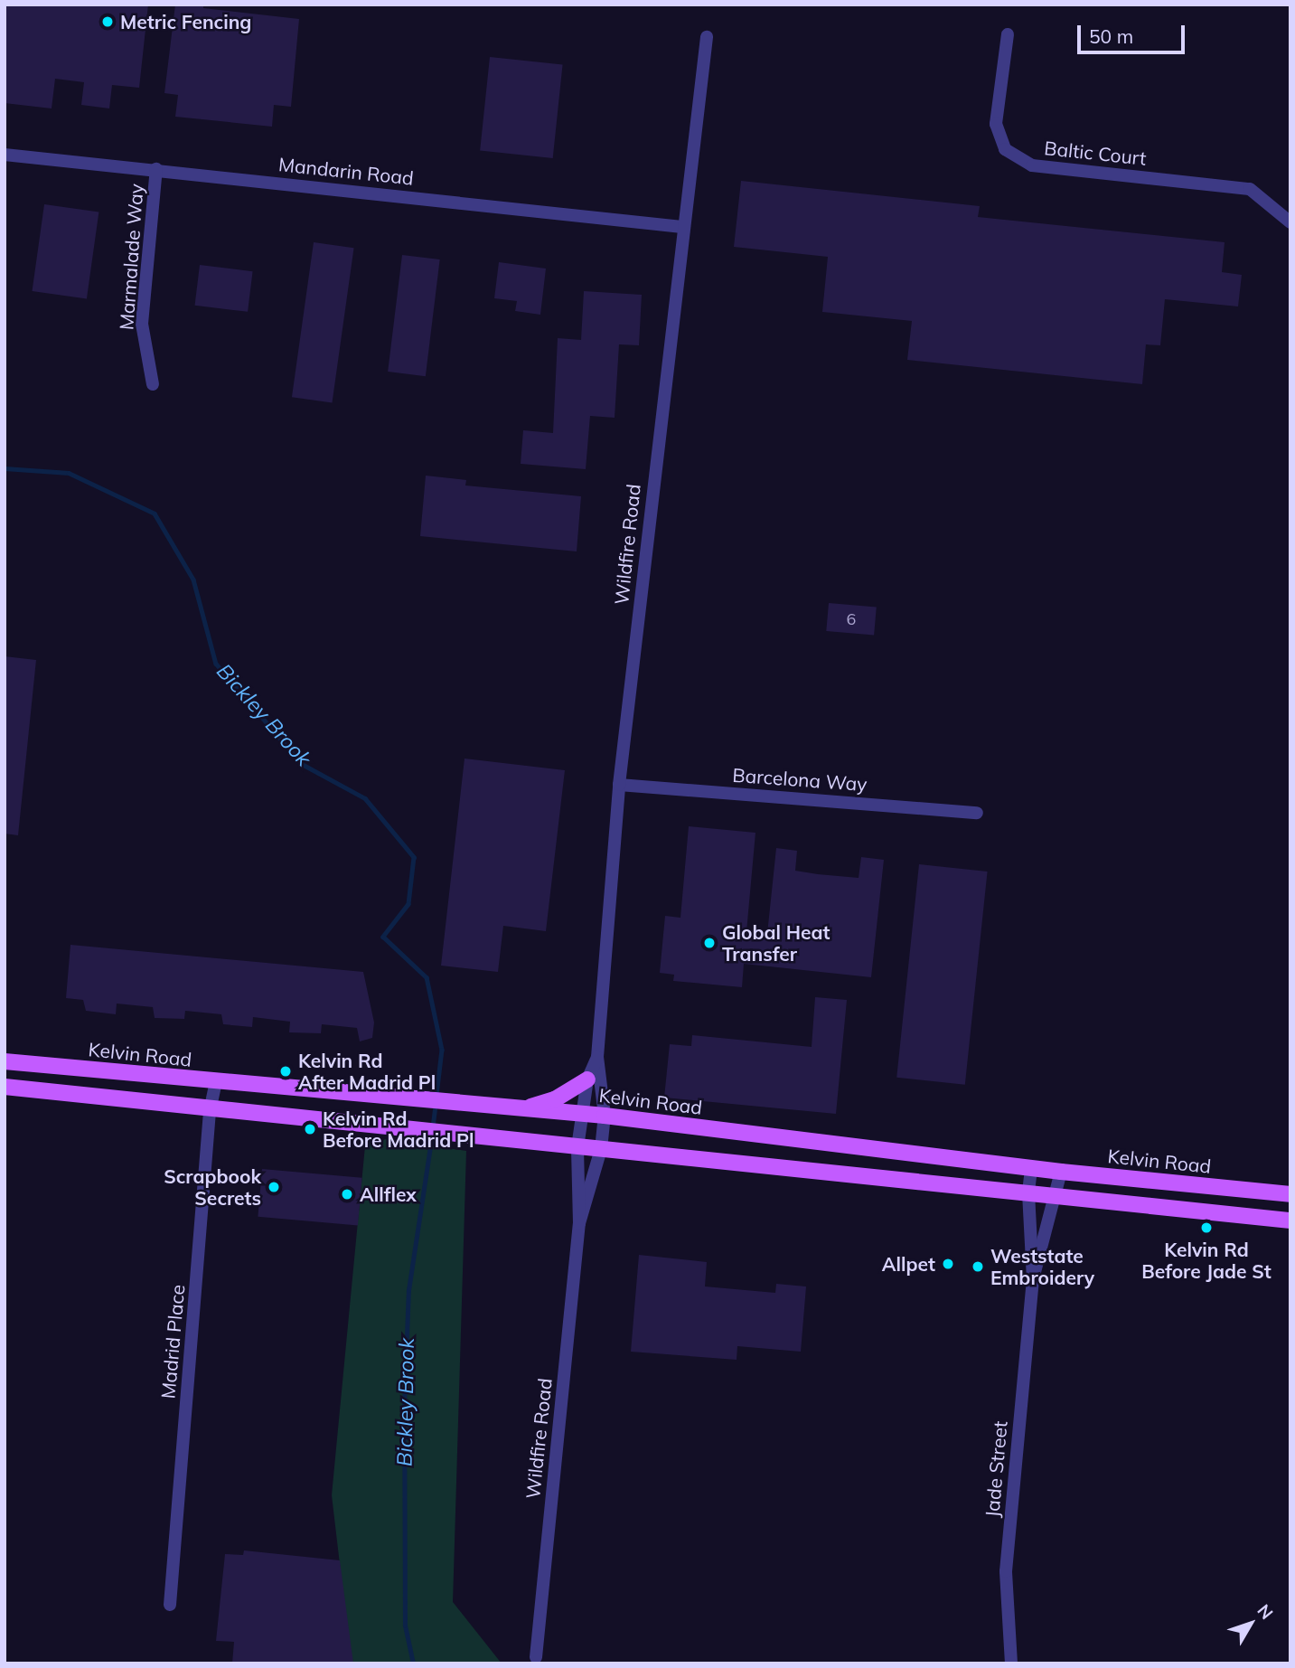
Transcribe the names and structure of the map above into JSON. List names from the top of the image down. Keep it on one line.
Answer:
{"streets":{"main road":["Kelvin Road"],"street":["Baltic Court","Mandarin Road","Marmalade Way","Wildfire Road","Barcelona Way","Madrid Place","Jade Street"]},"crossings":[["Mandarin Road","Marmalade Way"],["Mandarin Road","Wildfire Road"],["Wildfire Road","Barcelona Way"],["Wildfire Road","Kelvin Road"],["Kelvin Road","Madrid Place"],["Kelvin Road","Jade Street"]],"water":["Bickley Brook"],"places":["Metric Fencing","Global Heat Transfer","Kelvin Rd After Madrid Pl","Kelvin Rd Before Madrid Pl","Scrapbook Secrets","Allflex","Kelvin Rd Before Jade St","Allpet","Weststate Embroidery"],"house_numbers":["6"],"scale_bar":"50 m","north":"top right"}
